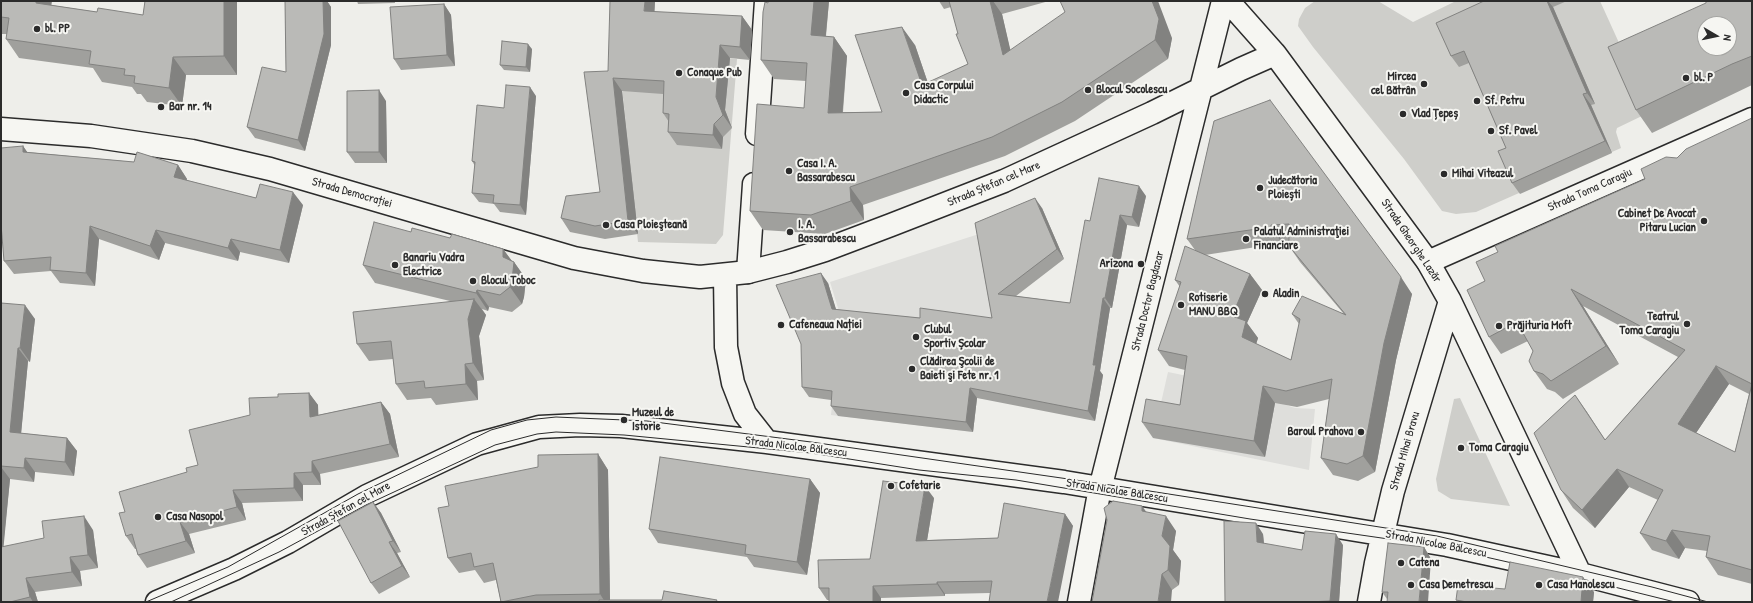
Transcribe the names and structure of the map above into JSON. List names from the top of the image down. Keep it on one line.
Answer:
{"streets":{"main road":["Strada Ștefan cel Mare","Strada Toma Caragiu","Strada Democrației","Strada Gheorghe Lazăr","Strada Doctor Bagdazar","Strada Nicolae Bălcescu","Strada Mihai Bravu"]},"crossings":[["Strada Ștefan cel Mare","Strada Democrației"],["Strada Ștefan cel Mare","Strada Gheorghe Lazăr"],["Strada Ștefan cel Mare","Strada Doctor Bagdazar"],["Strada Ștefan cel Mare","Strada Nicolae Bălcescu"],["Strada Toma Caragiu","Strada Gheorghe Lazăr"],["Strada Gheorghe Lazăr","Strada Nicolae Bălcescu"],["Strada Gheorghe Lazăr","Strada Mihai Bravu"],["Strada Doctor Bagdazar","Strada Nicolae Bălcescu"],["Strada Nicolae Bălcescu","Strada Mihai Bravu"]],"places":["bl. PP","Conaque Pub","bl. P","Mircea cel Bătrân","Blocul Socolescu","Casa Corpului Didactic","Sf. Petru","Bar nr. 14","Vlad Țepeș","Sf. Pavel","Casa I. A. Bassarabescu","Mihai Viteazul","Judecătoria Ploiești","Cabinet De Avocat Pitaru Lucian","Casa Ploieşteană","I. A. Bassarabescu","Palatul Administraţiei Financiare","Arizona","Banariu Vadra Electrice","Blocul Toboc","Aladin","Rotiserie MANU BBQ","Teatrul Toma Caragiu","Cafeneaua Nației","Prăjituria Moft","Clubul Sportiv Școlar","Clădirea Şcolii de Baieti şi Fete nr. 1","Muzeul de Istorie","Baroul Prahova","Toma Caragiu","Cofetarie","Casa Nasopol","Catena","Casa Demetrescu","Casa Manolescu"],"north":"right"}
